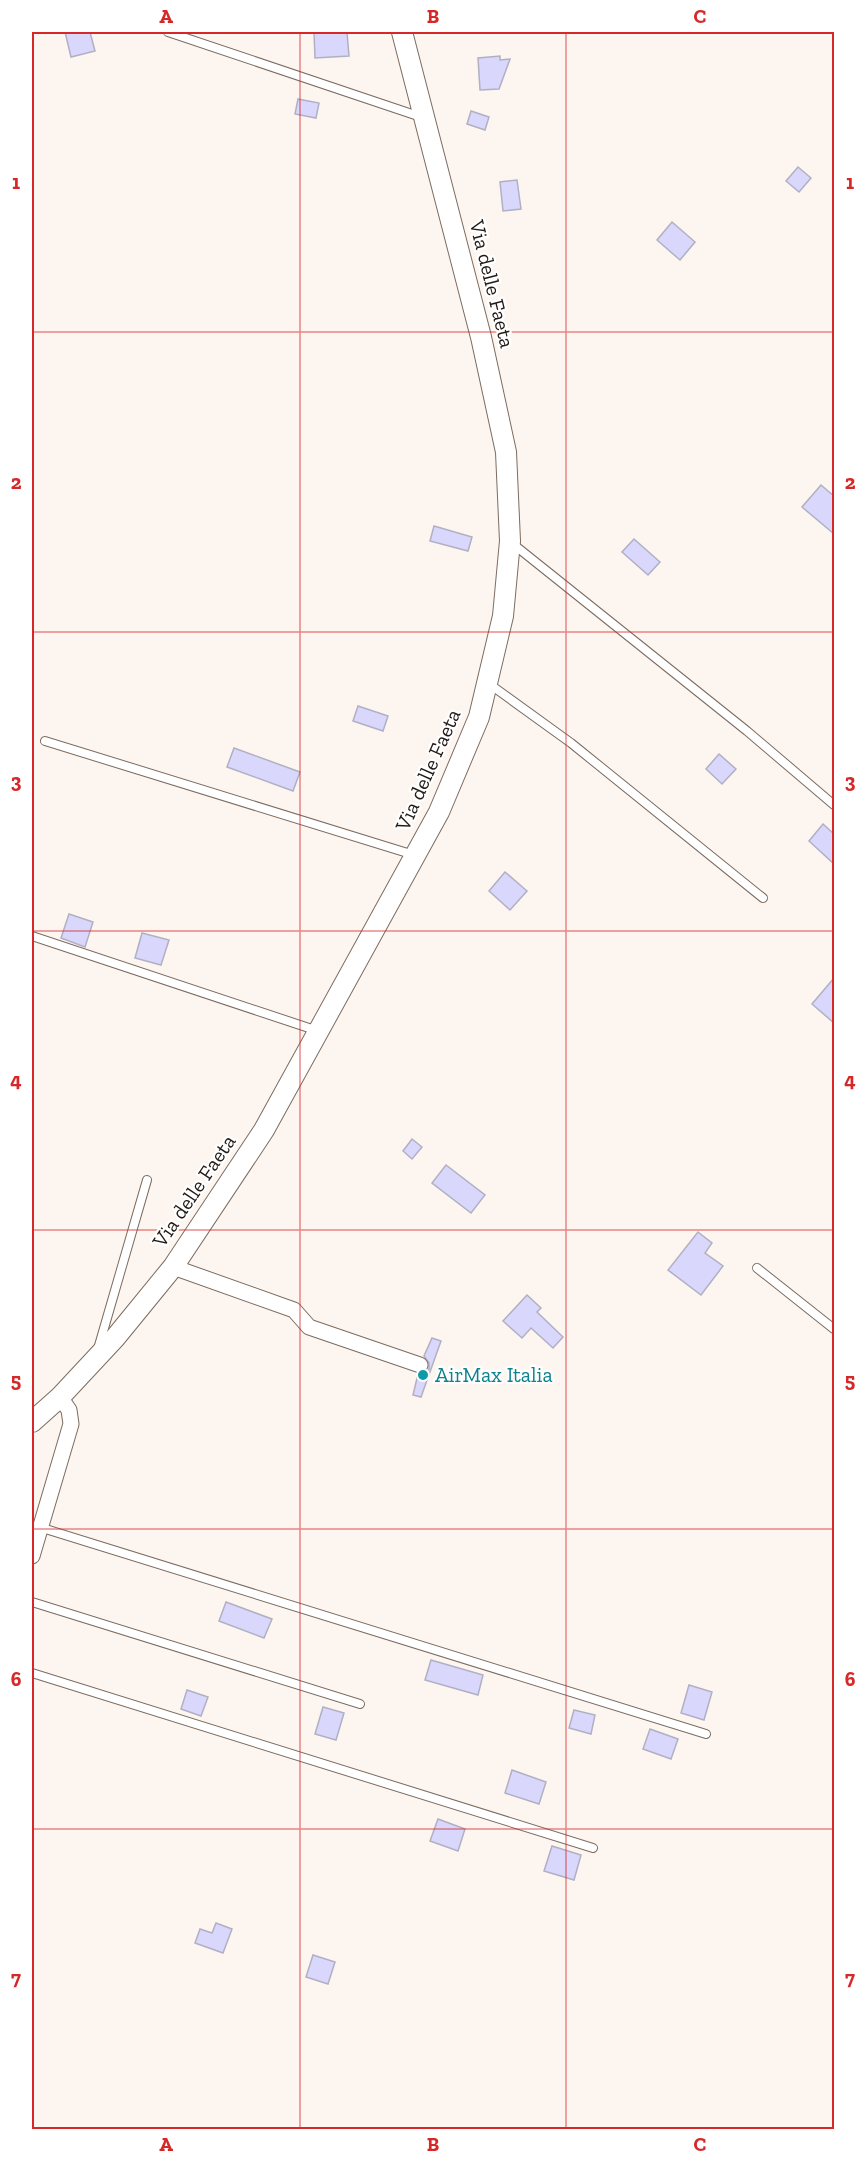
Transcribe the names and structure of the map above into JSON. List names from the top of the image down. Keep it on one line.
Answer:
{"streets":{"street":["Via delle Faeta"]},"places":["AirMax Italia"],"grid":{"columns":["A","B","C"],"rows":["1","2","3","4","5","6","7"]}}
